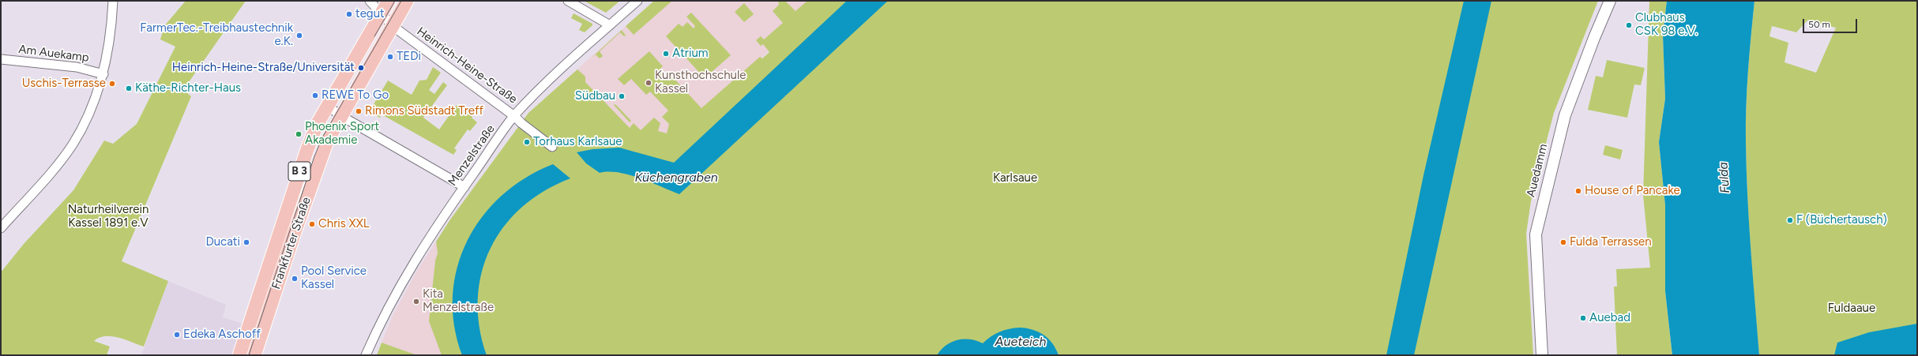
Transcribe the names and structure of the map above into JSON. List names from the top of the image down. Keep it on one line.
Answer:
{"streets":{"main road":["B 3","Frankfurter Straße"],"street":["Am Auekamp","Heinrich-Heine-Straße","Menzelstraße","Auedamm"]},"crossings":[["Heinrich-Heine-Straße","Menzelstraße"],["Heinrich-Heine-Straße","Frankfurter Straße"]],"water":["Küchengraben","Fulda","Aueteich"],"parks":["Karlsaue","Naturheilverein Kassel 1891 e.V","Fuldaaue"],"places":["tegut","Clubhaus CSK 98 e.V.","FarmerTec.-Treibhaustechnik e.K.","Atrium","TEDi","Heinrich-Heine-Straße/Universität","Kunsthochschule Kassel","Uschis-Terrasse","Käthe-Richter-Haus","REWE To Go","Südbau","Rimons Südstadt Treff","Phoenix Sport Akademie","Torhaus Karlsaue","House of Pancake","F (Büchertausch)","Chris XXL","Ducati","Fulda Terrassen","Pool Service Kassel","Kita Menzelstraße","Auebad","Edeka Aschoff"],"scale_bar":"50 m"}
